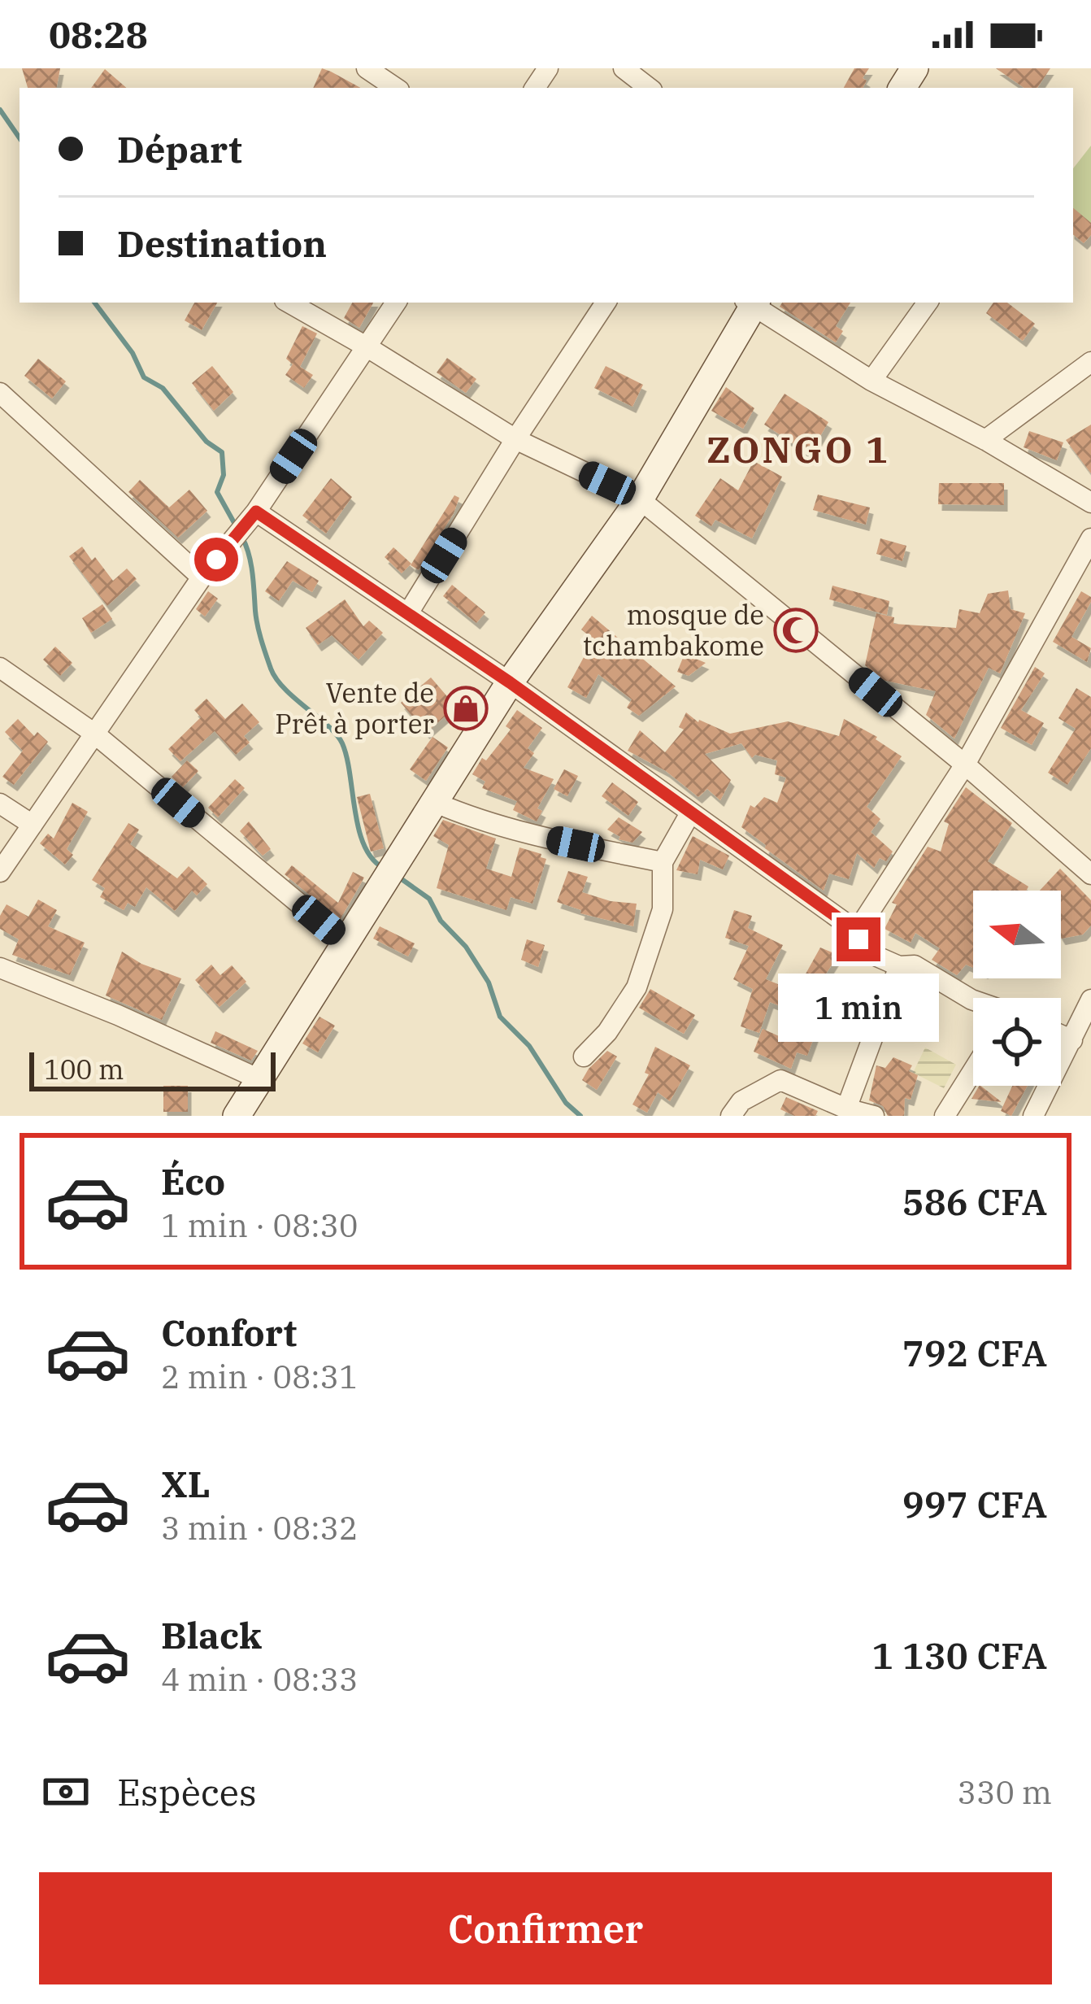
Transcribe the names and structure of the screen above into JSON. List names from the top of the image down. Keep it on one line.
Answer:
{"districts":["ZONGO 1"],"places":{"mosque":["mosque de tchambakome"],"shop":["Vente de Prêt à porter"]},"scale_bar":"100 m","north":"left","page":{"status":"08:28","banner":["Départ","Destination"],"bubble":"1 min","scale":"100 m","list":[{"name":"Éco","note":"1 min · 08:30","value":"586 CFA"},{"name":"Confort","note":"2 min · 08:31","value":"792 CFA"},{"name":"XL","note":"3 min · 08:32","value":"997 CFA"},{"name":"Black","note":"4 min · 08:33","value":"1 130 CFA"}],"pay":["Espèces","330 m"],"buttons":"Confirmer"}}
